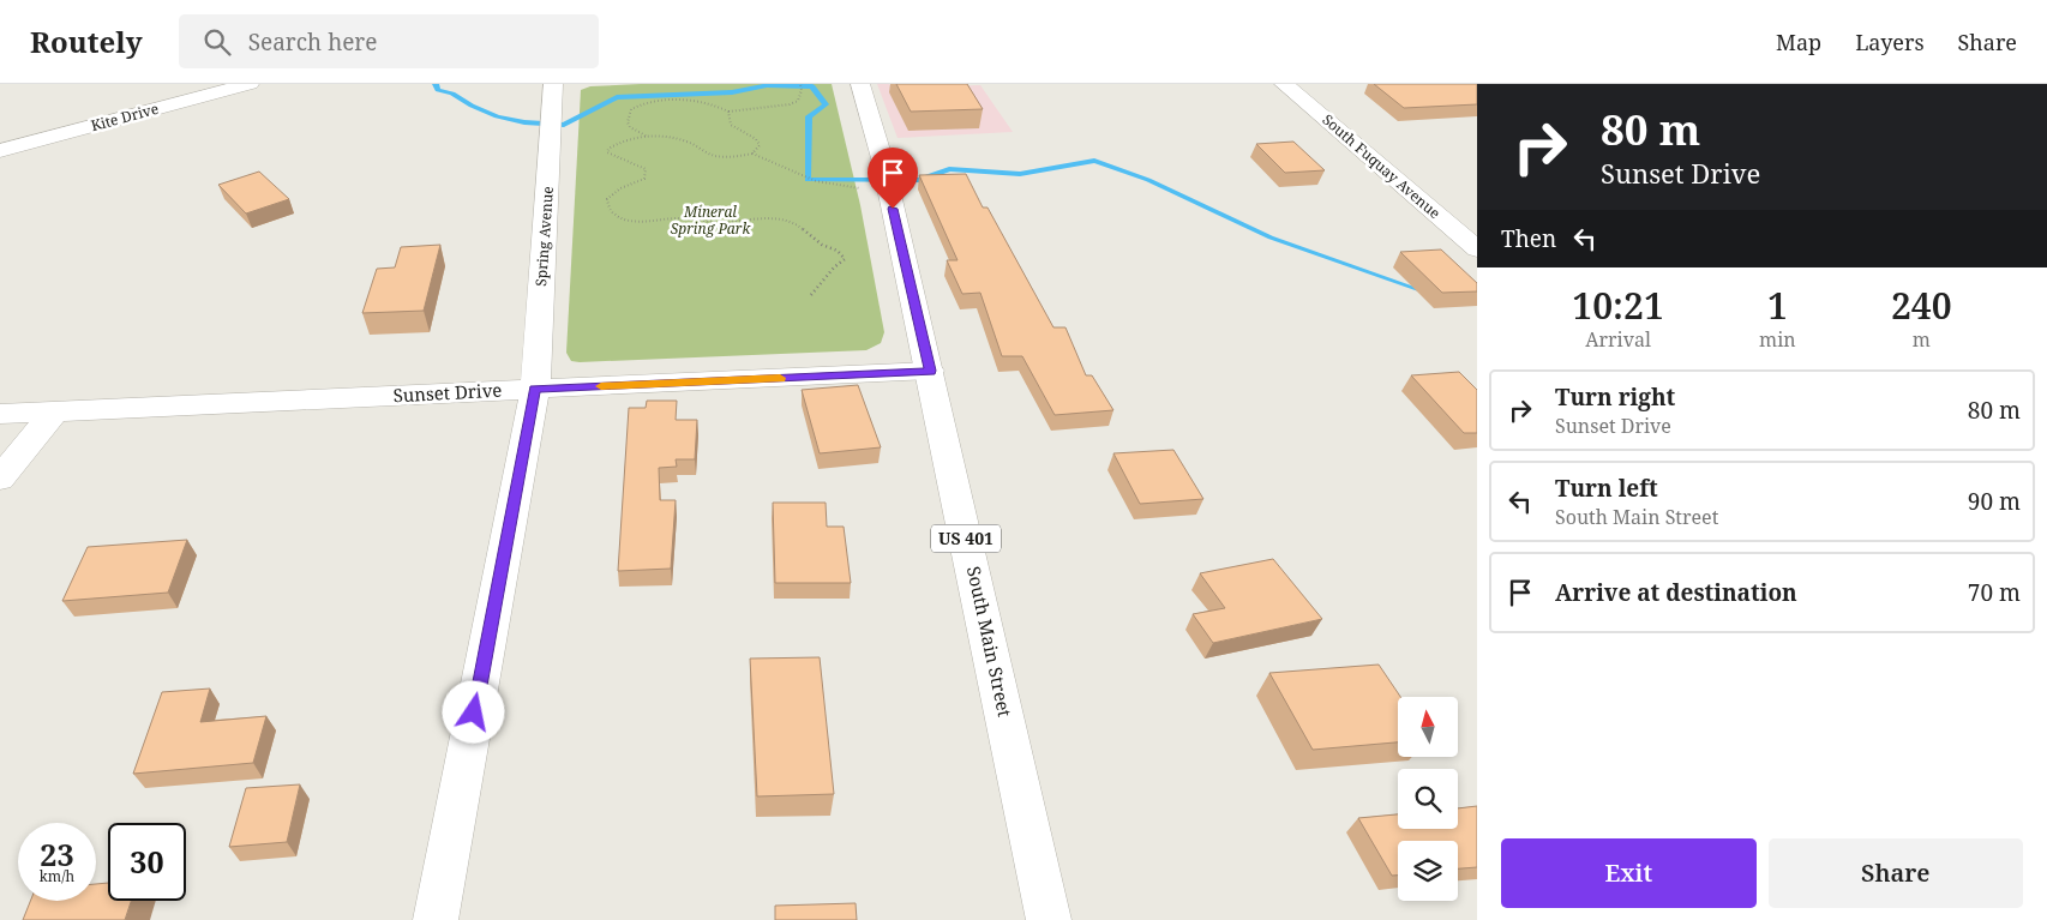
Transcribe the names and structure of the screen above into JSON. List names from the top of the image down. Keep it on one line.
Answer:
{"streets":{"street":["Kite Drive","South Fuquay Avenue","Spring Avenue","Sunset Drive","US 401","South Main Street"]},"crossings":[["Spring Avenue","Sunset Drive"],["Sunset Drive","South Main Street"]],"parks":["Mineral Spring Park"],"north":"top","page":{"header":"Routely","search":"Search here","nav":["Map","Layers","Share"],"turn":["80 m","Sunset Drive"],"then":"Then","eta":["10:21","Arrival","1","min","240","m"],"list":[{"name":"Turn right","note":"Sunset Drive","value":"80 m"},{"name":"Turn left","note":"South Main Street","value":"90 m"},{"name":"Arrive at destination","value":"70 m"}],"speed":"23 km/h","limit":"30","buttons":["Exit","Share"]}}
